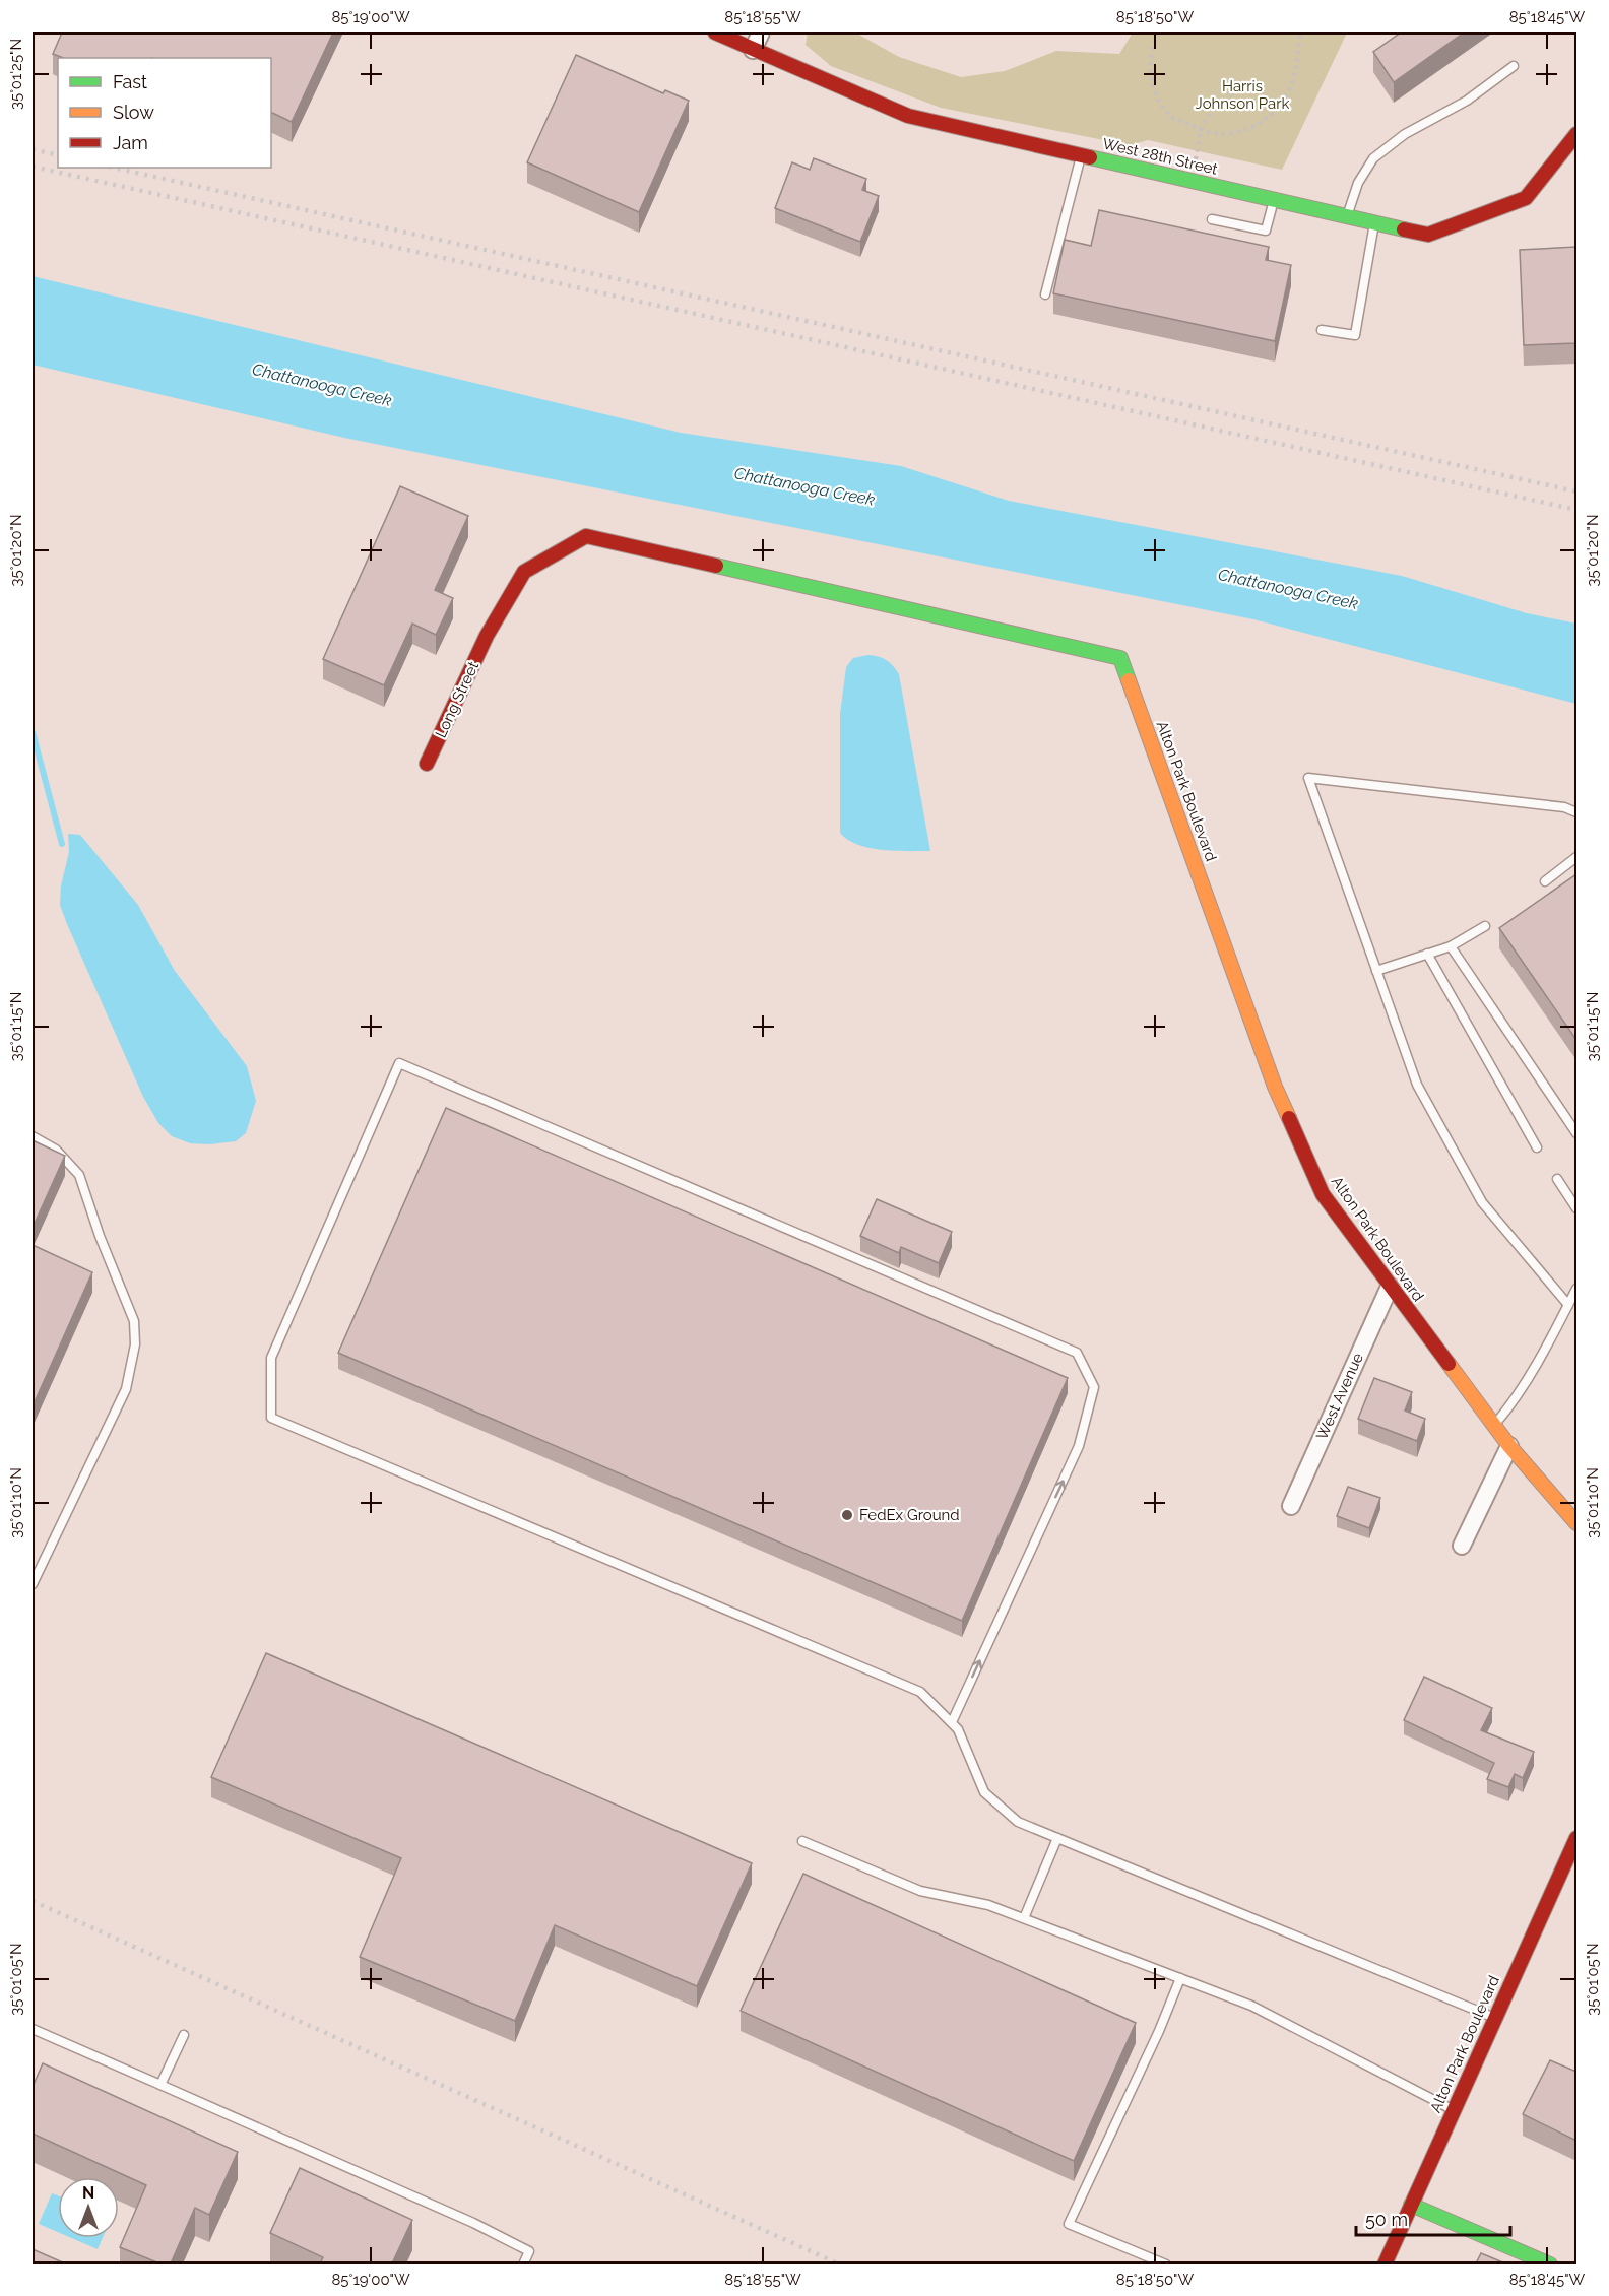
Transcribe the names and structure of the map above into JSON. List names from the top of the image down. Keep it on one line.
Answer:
{"streets":{"street":["West 28th Street","Long Street","Alton Park Boulevard","West Avenue"]},"crossings":[["Long Street","Alton Park Boulevard"],["Alton Park Boulevard","West Avenue"]],"water":["Chattanooga Creek"],"parks":["Harris Johnson Park"],"places":["FedEx Ground"],"legend":["Fast","Slow","Jam"],"scale_bar":"50 m","north":"top","coordinates":["85°19'00\"W","85°18'55\"W","85°18'50\"W","85°18'45\"W","35°01'25\"N","35°01'20\"N","35°01'15\"N","35°01'10\"N","35°01'05\"N"]}
